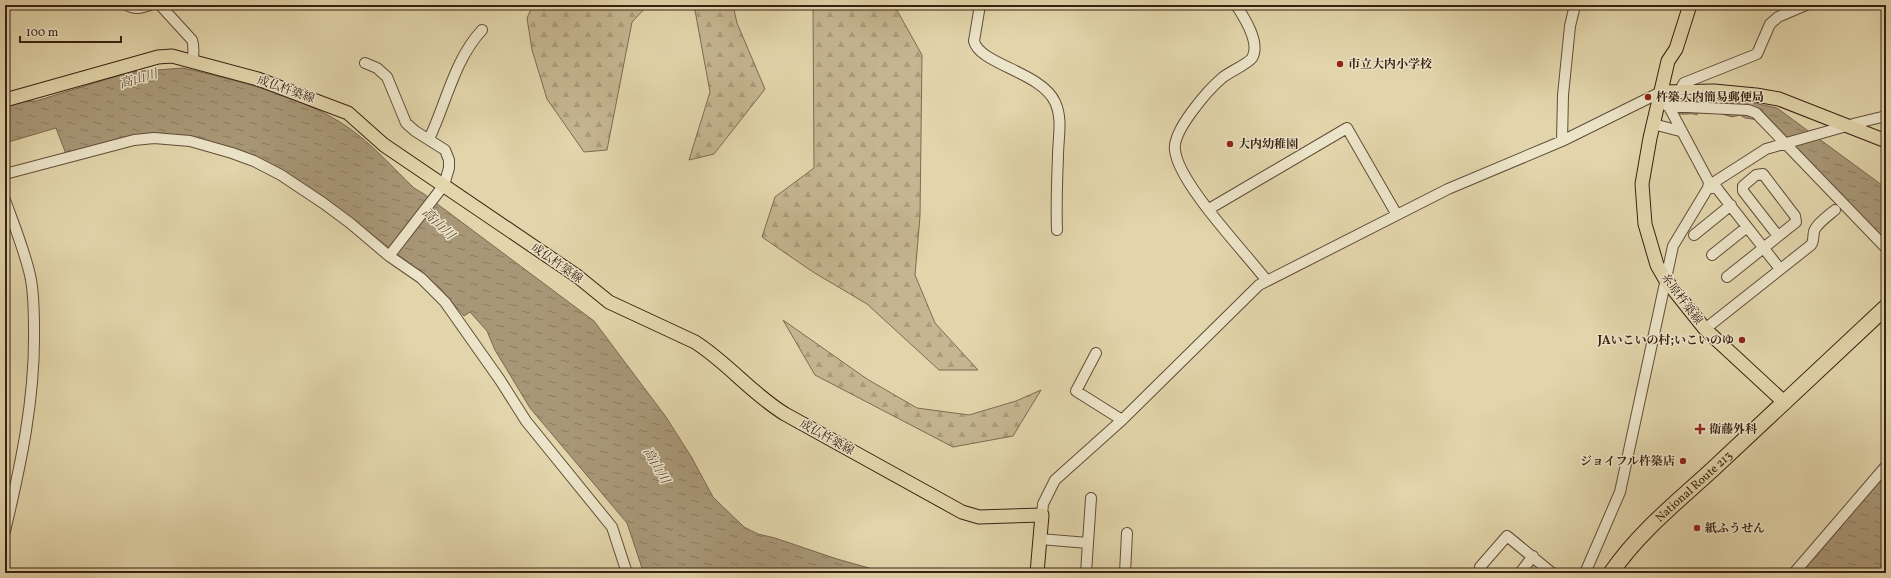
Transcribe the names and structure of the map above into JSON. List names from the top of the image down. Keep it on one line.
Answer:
{"streets":{"highway":["National Route 213"],"main road":["成仏杵築線","糸原杵築線"]},"crossings":[["糸原杵築線","National Route 213"]],"water":["高山川"],"places":{"other":["市立大内小学校","杵築大内簡易郵便局","大内幼稚園","JAいこいの村;いこいのゆ","ジョイフル杵築店","紙ふうせん"],"health":["衛藤外科"]},"scale_bar":"100 m"}
